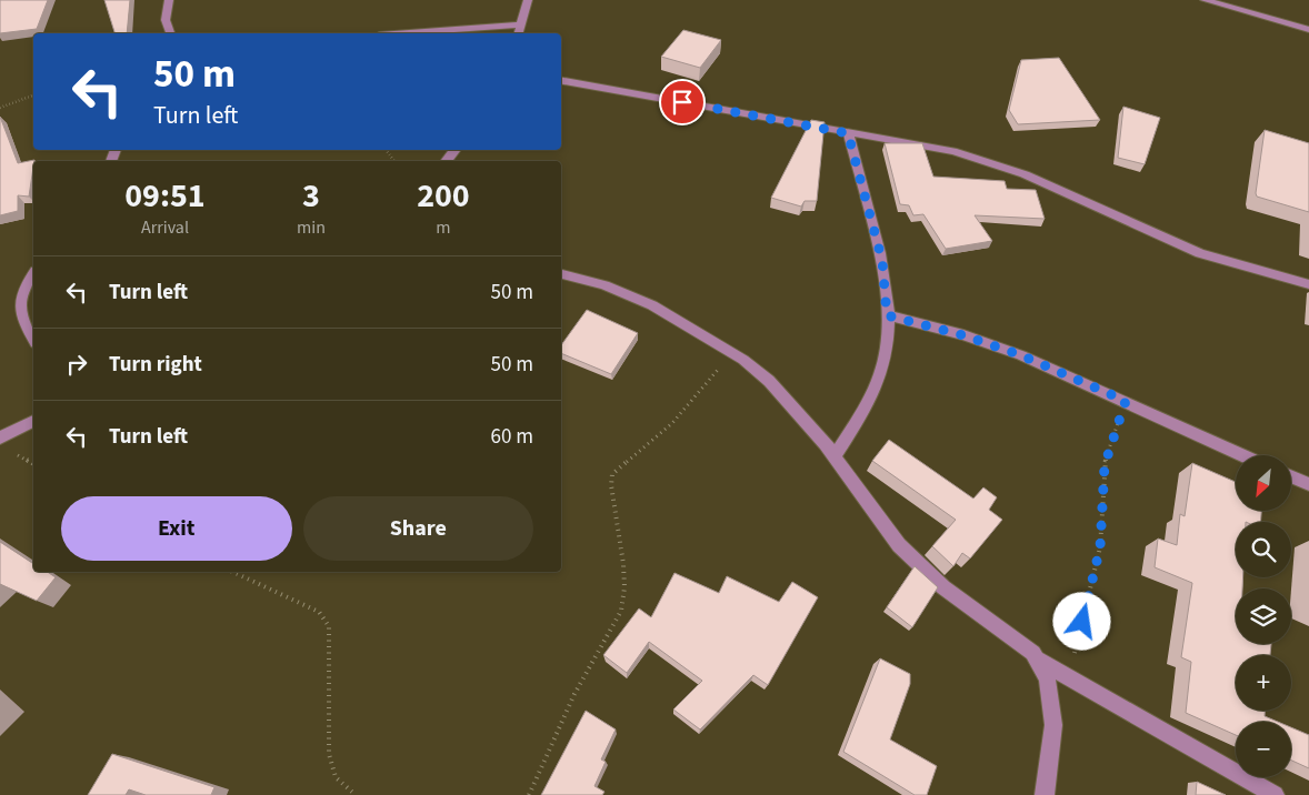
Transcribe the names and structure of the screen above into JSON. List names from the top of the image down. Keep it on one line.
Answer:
{"north":"bottom left","page":{"turn":["50 m","Turn left"],"eta":["09:51","Arrival","3","min","200","m"],"list":[{"name":"Turn left","value":"50 m"},{"name":"Turn right","value":"50 m"},{"name":"Turn left","value":"60 m"}],"map_buttons":["+","−"],"buttons":["Exit","Share"]}}
